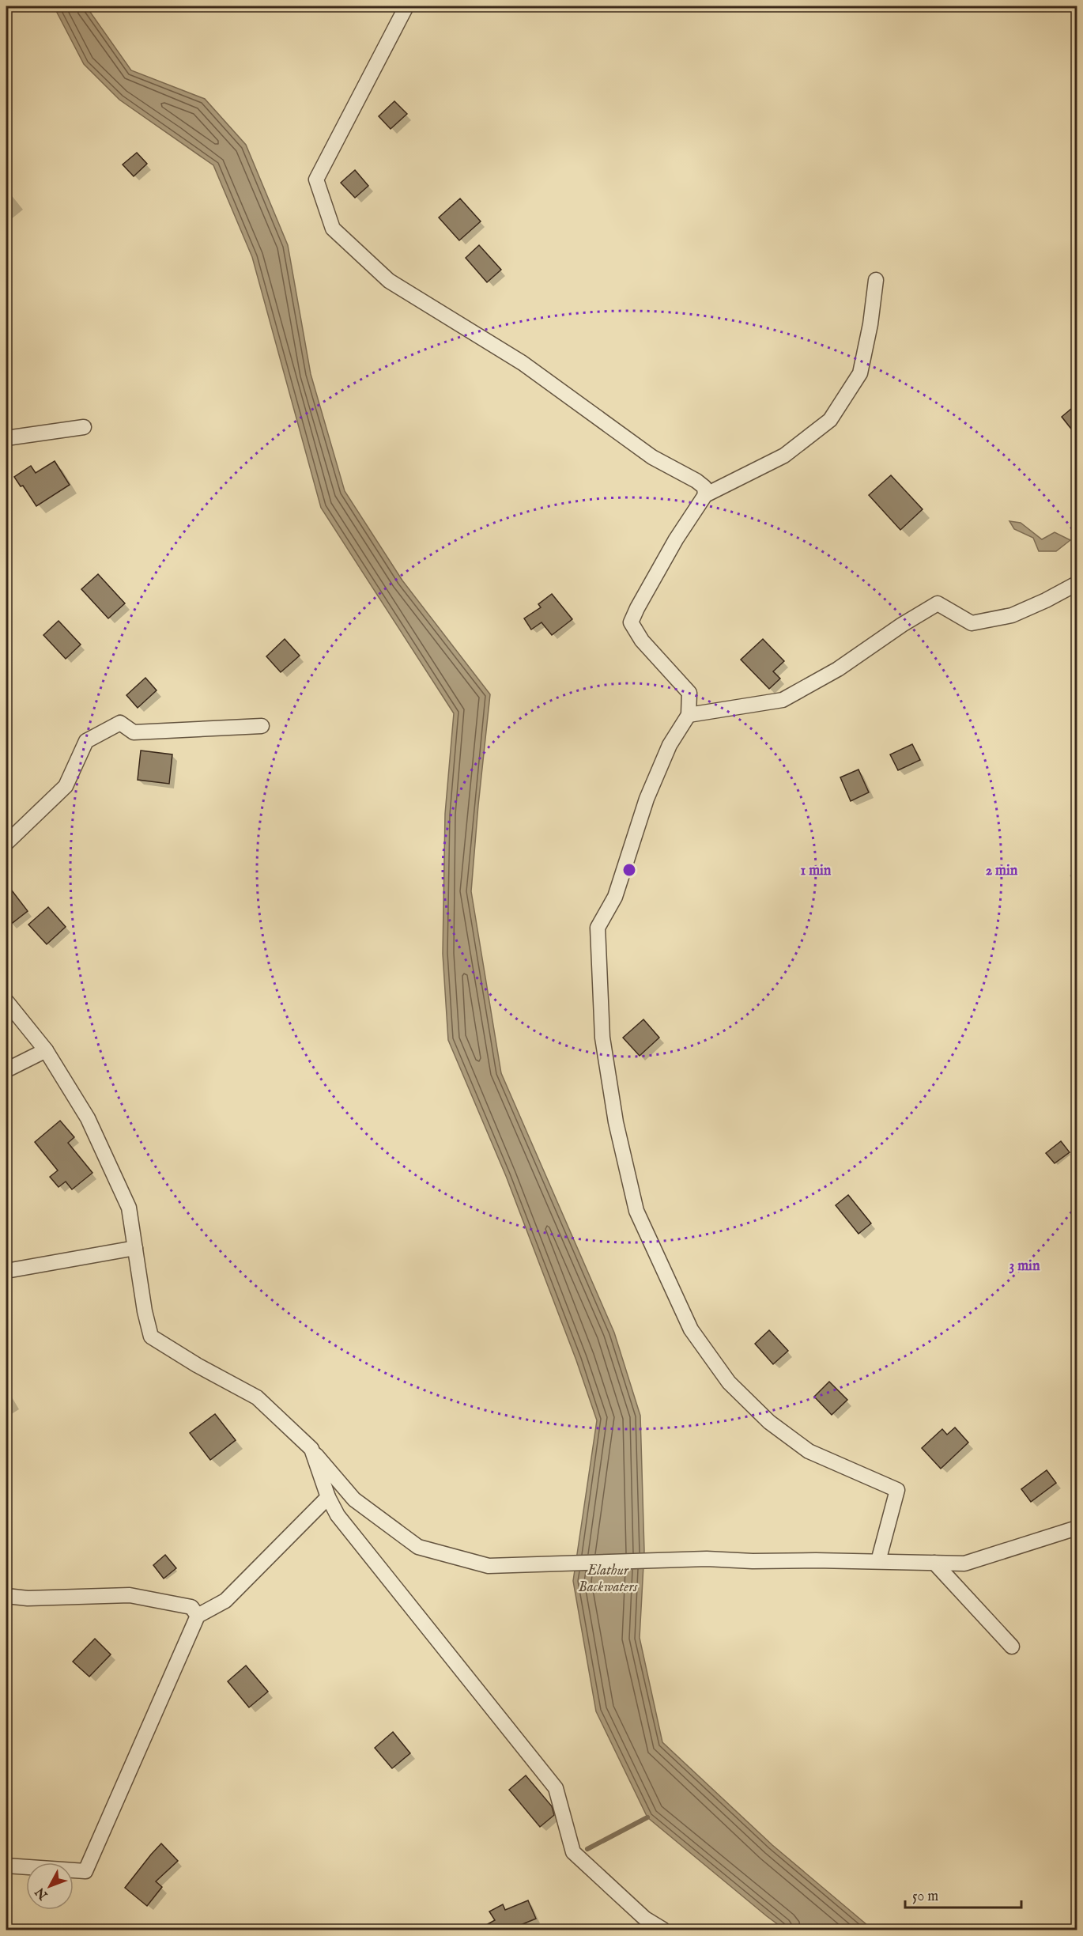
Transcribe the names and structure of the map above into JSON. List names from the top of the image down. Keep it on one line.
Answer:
{"water":["Elathur Backwaters"],"scale_bar":"50 m","north":"bottom left","rings":["1 min","2 min","3 min"]}
